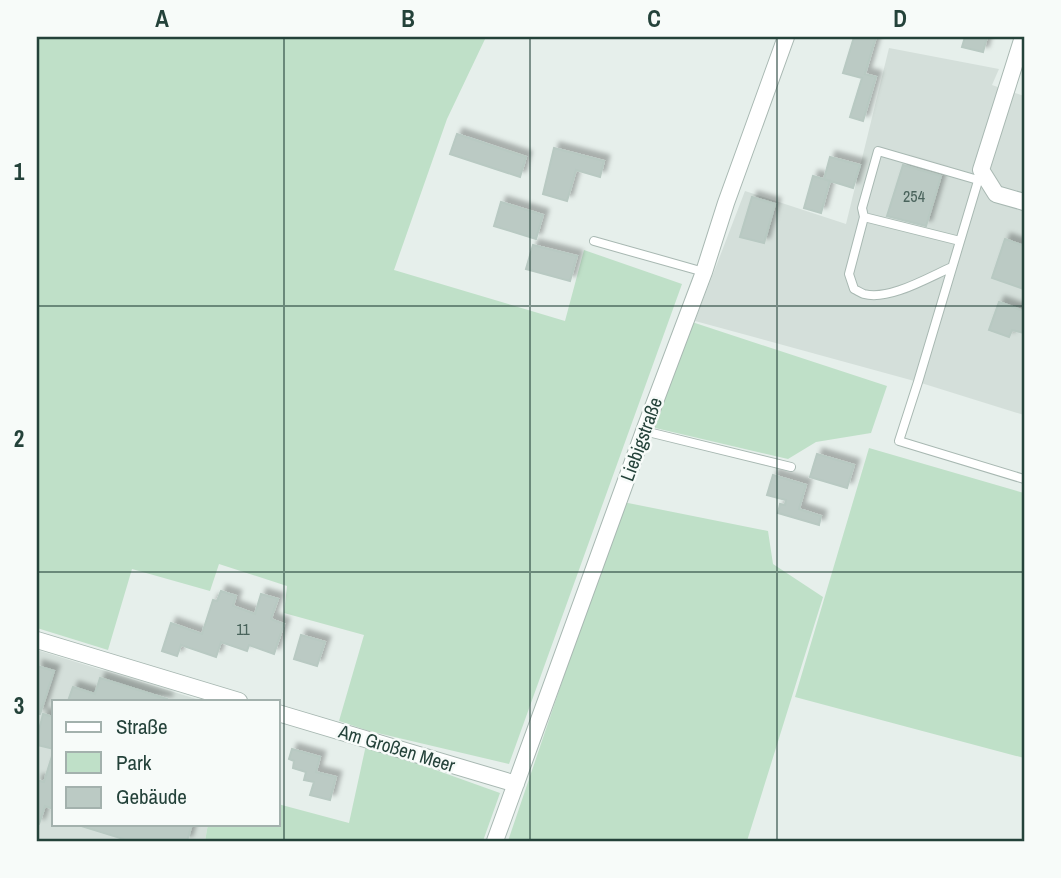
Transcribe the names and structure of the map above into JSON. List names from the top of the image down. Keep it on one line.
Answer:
{"streets":{"street":["Liebigstraße","Am Großen Meer"]},"crossings":[["Liebigstraße","Am Großen Meer"]],"house_numbers":["254","11"],"legend":["Straße","Park","Gebäude"],"grid":{"columns":["A","B","C","D"],"rows":["1","2","3"]}}
